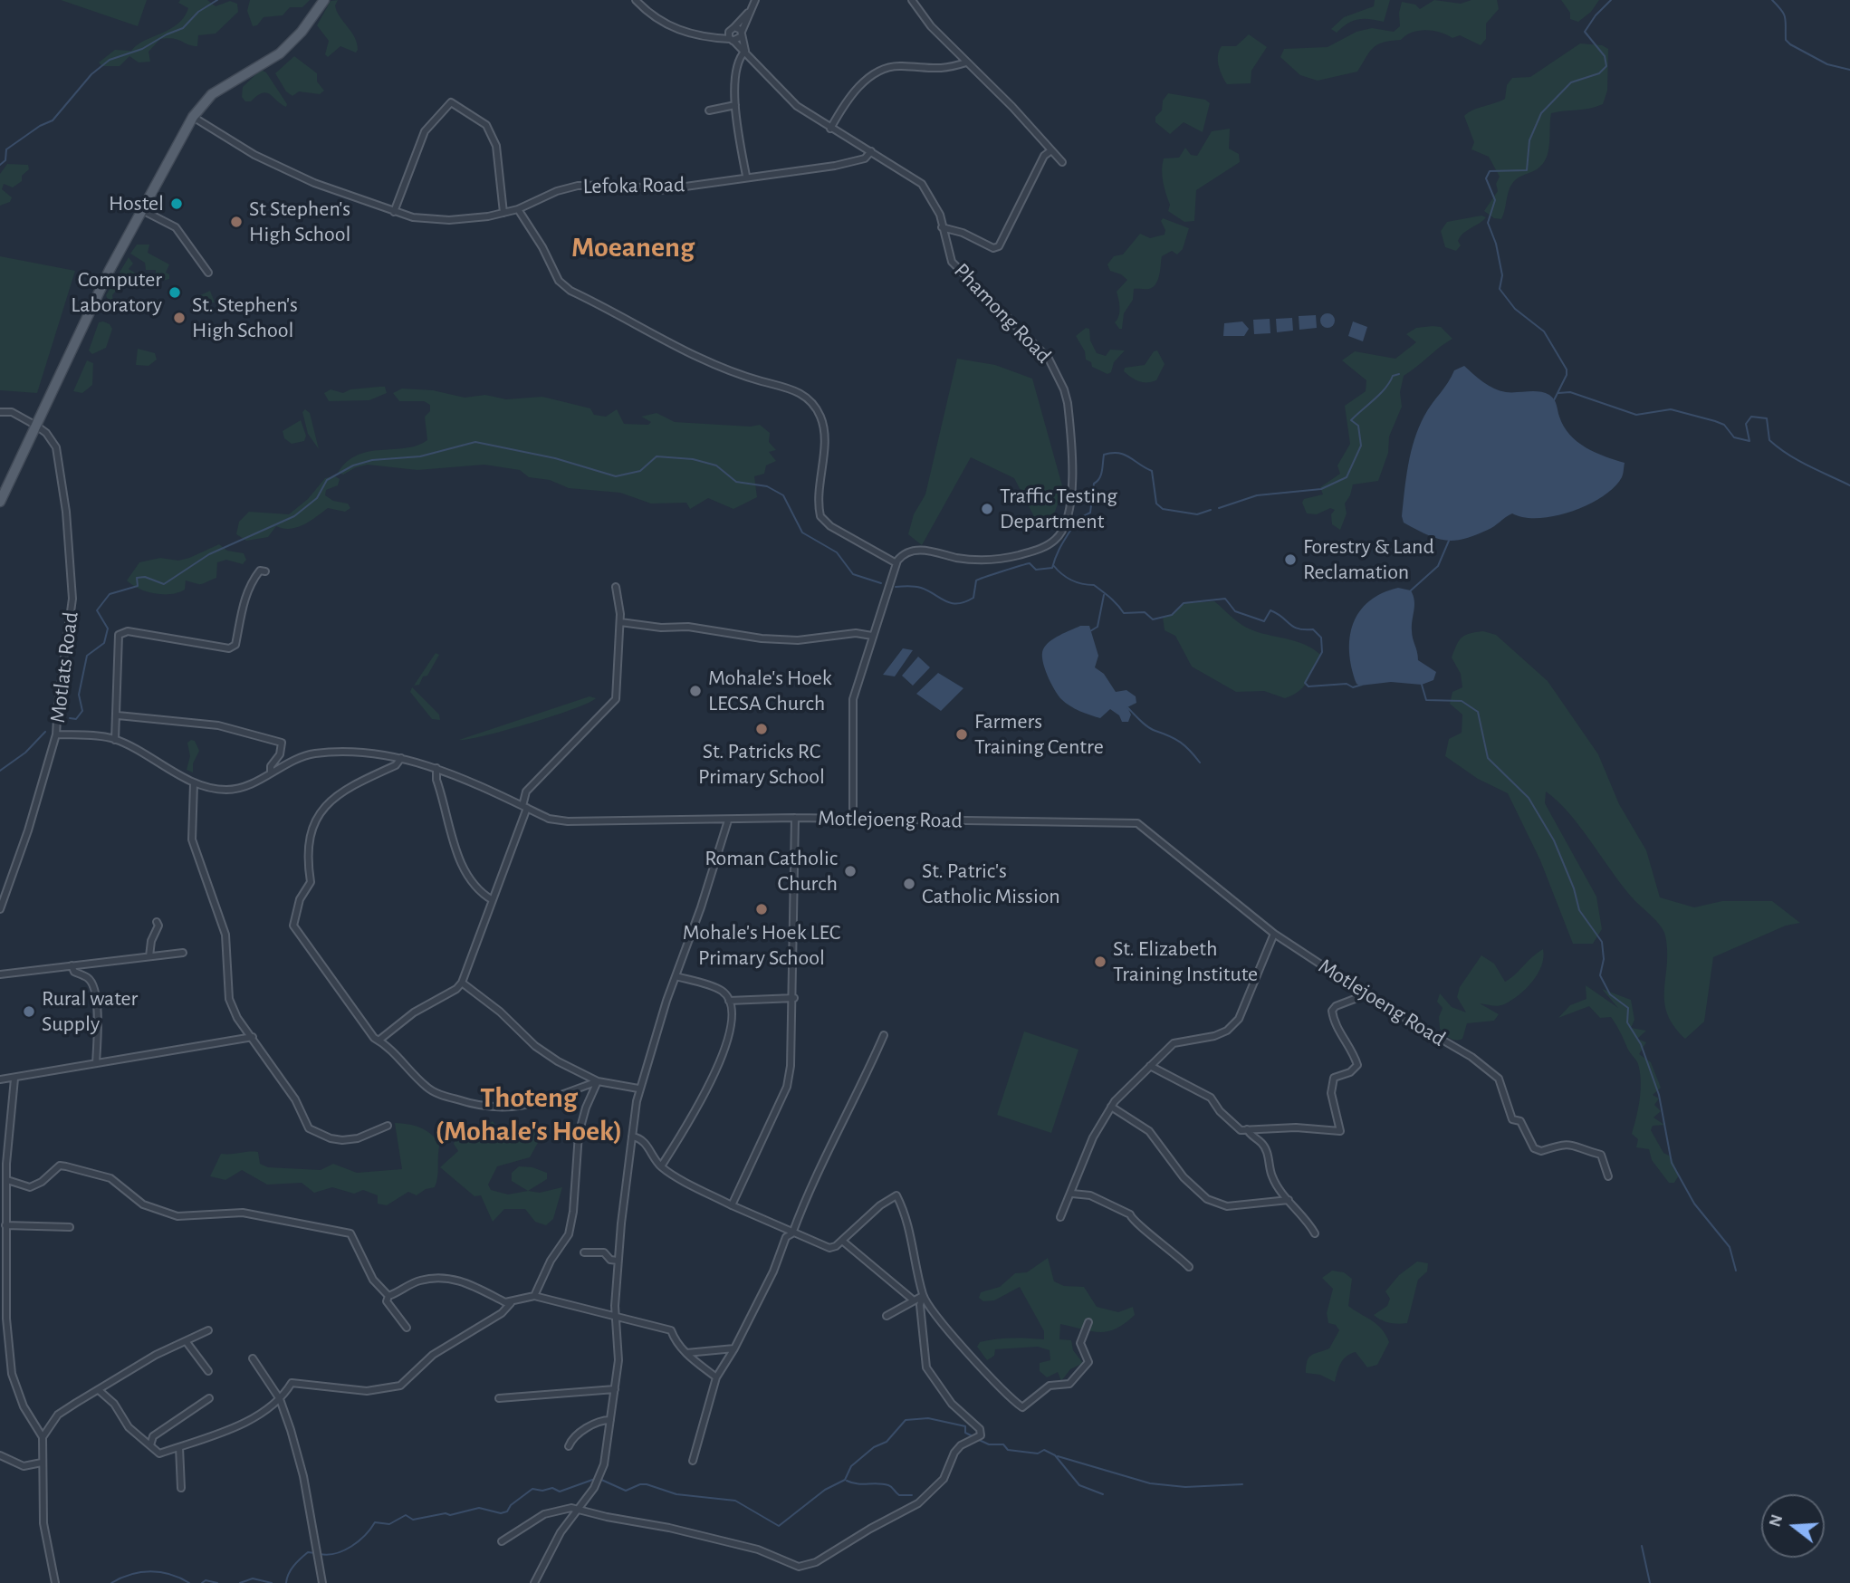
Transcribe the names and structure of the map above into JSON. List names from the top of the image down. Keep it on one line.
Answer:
{"streets":{"street":["Lefoka Road","Phamong Road","Motlats Road","Motlejoeng Road"]},"crossings":[["Lefoka Road","Phamong Road"],["Motlats Road","Motlejoeng Road"]],"districts":["Moeaneng","Thoteng (Mohale's Hoek)"],"places":["Hostel","St Stephen's High School","Computer Laboratory","St. Stephen's High School","Traffic Testing Department","Forestry & Land Reclamation","Mohale's Hoek LECSA Church","St. Patricks RC Primary School","Farmers Training Centre","Roman Catholic Church","St. Patric's Catholic Mission","Mohale's Hoek LEC Primary School","St. Elizabeth Training Institute","Rural water Supply"],"north":"left"}
